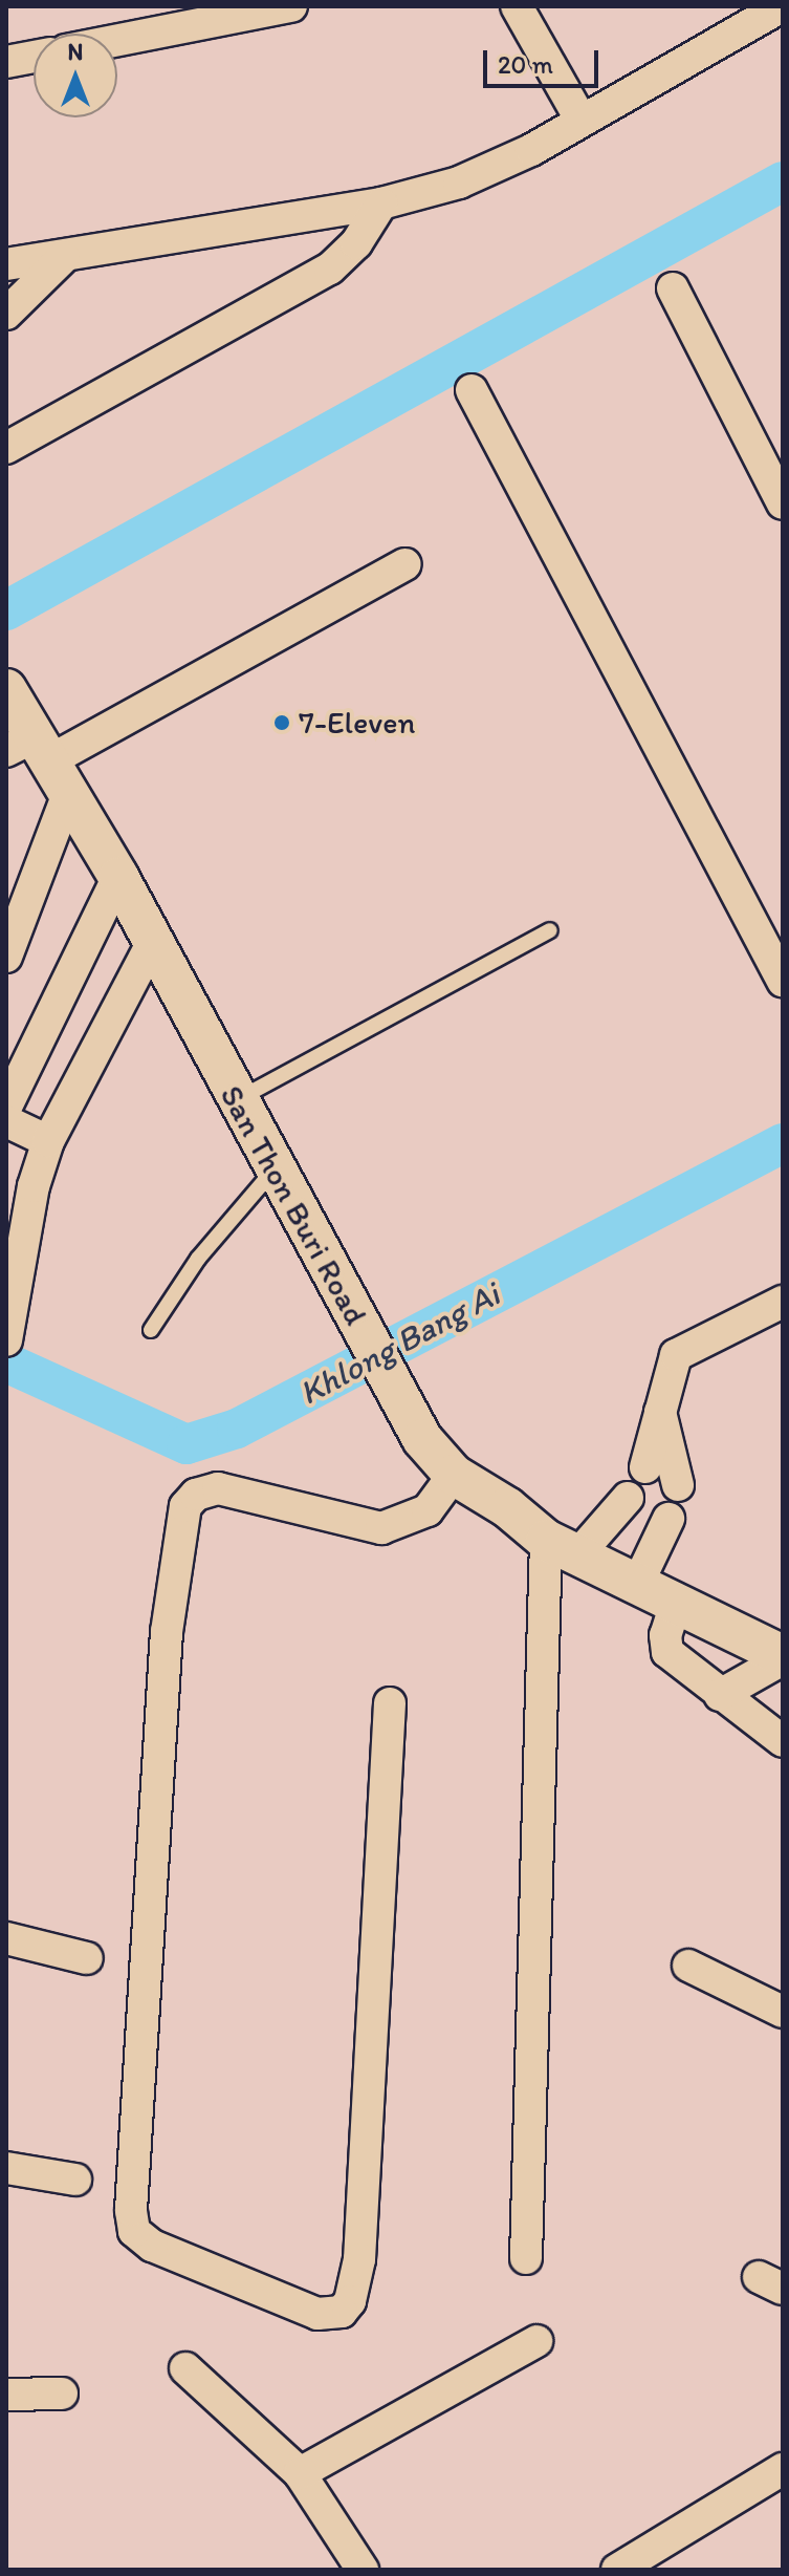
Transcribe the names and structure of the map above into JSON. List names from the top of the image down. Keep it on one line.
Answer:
{"streets":{"street":["San Thon Buri Road"]},"water":["Khlong Bang Ai"],"places":["7-Eleven"],"scale_bar":"20 m","north":"top"}
